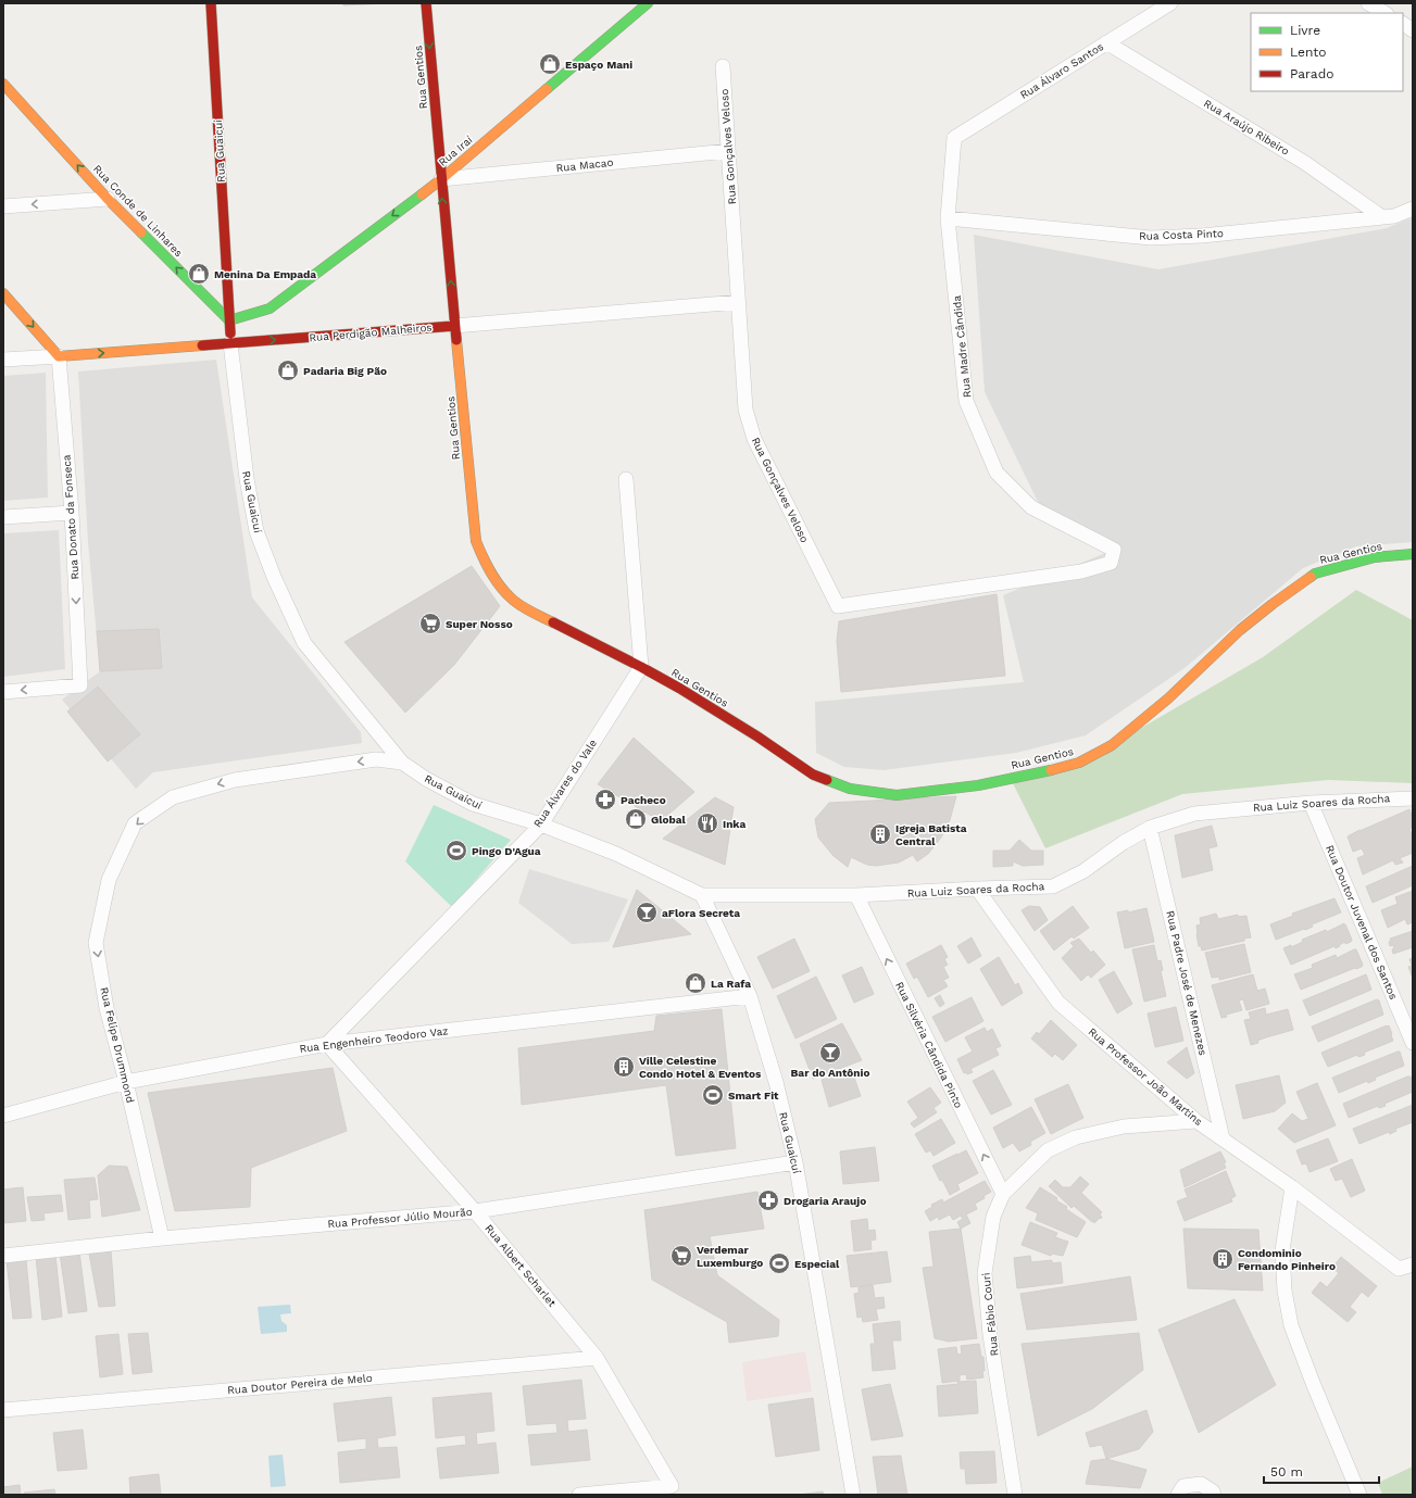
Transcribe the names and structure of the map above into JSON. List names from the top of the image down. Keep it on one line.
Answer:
{"streets":{"street":["Rua Álvaro Santos","Rua Gentios","Rua Araújo Ribeiro","Rua Gonçalves Veloso","Rua Guaicuí","Rua Iraí","Rua Macao","Rua Conde de Linhares","Rua Costa Pinto","Rua Perdigão Malheiros","Rua Madre Cândida","Rua Donato da Fonseca","Rua Álvares do Vale","Rua Luiz Soares da Rocha","Rua Doutor Juvenal dos Santos","Rua Padre José de Menezes","Rua Engenheiro Teodoro Vaz","Rua Felipe Drummond","Rua Silvéria Cândida Pinto","Rua Professor João Martins","Rua Professor Júlio Mourão","Rua Albert Scharlet","Rua Fábio Couri","Rua Doutor Pereira de Melo"]},"crossings":[["Rua Álvaro Santos","Rua Araújo Ribeiro"],["Rua Álvaro Santos","Rua Madre Cândida"],["Rua Gentios","Rua Iraí"],["Rua Gentios","Rua Macao"],["Rua Gentios","Rua Perdigão Malheiros"],["Rua Gentios","Rua Álvares do Vale"],["Rua Araújo Ribeiro","Rua Costa Pinto"],["Rua Gonçalves Veloso","Rua Macao"],["Rua Gonçalves Veloso","Rua Perdigão Malheiros"],["Rua Gonçalves Veloso","Rua Madre Cândida"],["Rua Guaicuí","Rua Iraí"],["Rua Guaicuí","Rua Conde de Linhares"],["Rua Guaicuí","Rua Perdigão Malheiros"],["Rua Guaicuí","Rua Álvares do Vale"],["Rua Guaicuí","Rua Luiz Soares da Rocha"],["Rua Guaicuí","Rua Engenheiro Teodoro Vaz"],["Rua Guaicuí","Rua Felipe Drummond"],["Rua Guaicuí","Rua Professor Júlio Mourão"],["Rua Iraí","Rua Macao"],["Rua Iraí","Rua Conde de Linhares"],["Rua Costa Pinto","Rua Madre Cândida"],["Rua Perdigão Malheiros","Rua Donato da Fonseca"],["Rua Álvares do Vale","Rua Engenheiro Teodoro Vaz"],["Rua Álvares do Vale","Rua Albert Scharlet"],["Rua Luiz Soares da Rocha","Rua Doutor Juvenal dos Santos"],["Rua Luiz Soares da Rocha","Rua Padre José de Menezes"],["Rua Luiz Soares da Rocha","Rua Silvéria Cândida Pinto"],["Rua Luiz Soares da Rocha","Rua Professor João Martins"],["Rua Padre José de Menezes","Rua Professor João Martins"],["Rua Engenheiro Teodoro Vaz","Rua Felipe Drummond"],["Rua Engenheiro Teodoro Vaz","Rua Albert Scharlet"],["Rua Felipe Drummond","Rua Professor Júlio Mourão"],["Rua Silvéria Cândida Pinto","Rua Fábio Couri"],["Rua Professor João Martins","Rua Fábio Couri"],["Rua Professor Júlio Mourão","Rua Albert Scharlet"],["Rua Albert Scharlet","Rua Doutor Pereira de Melo"]],"one_way":["Rua Iraí","Rua Conde de Linhares","Rua Perdigão Malheiros","Rua Silvéria Cândida Pinto"],"places":{"shop":["Espaço Mani","Menina Da Empada","Padaria Big Pão","Global","La Rafa"],"supermarket":["Super Nosso","Verdemar Luxemburgo"],"pharmacy":["Pacheco","Drogaria Araujo"],"restaurant":["Inka"],"building":["Igreja Batista Central","Ville Celestine Condo Hotel & Eventos","Condominio Fernando Pinheiro"],"sports":["Pingo D'Agua","Smart Fit","Especial"],"bar":["aFlora Secreta","Bar do Antônio"]},"legend":["Livre","Lento","Parado"],"scale_bar":"50 m"}
